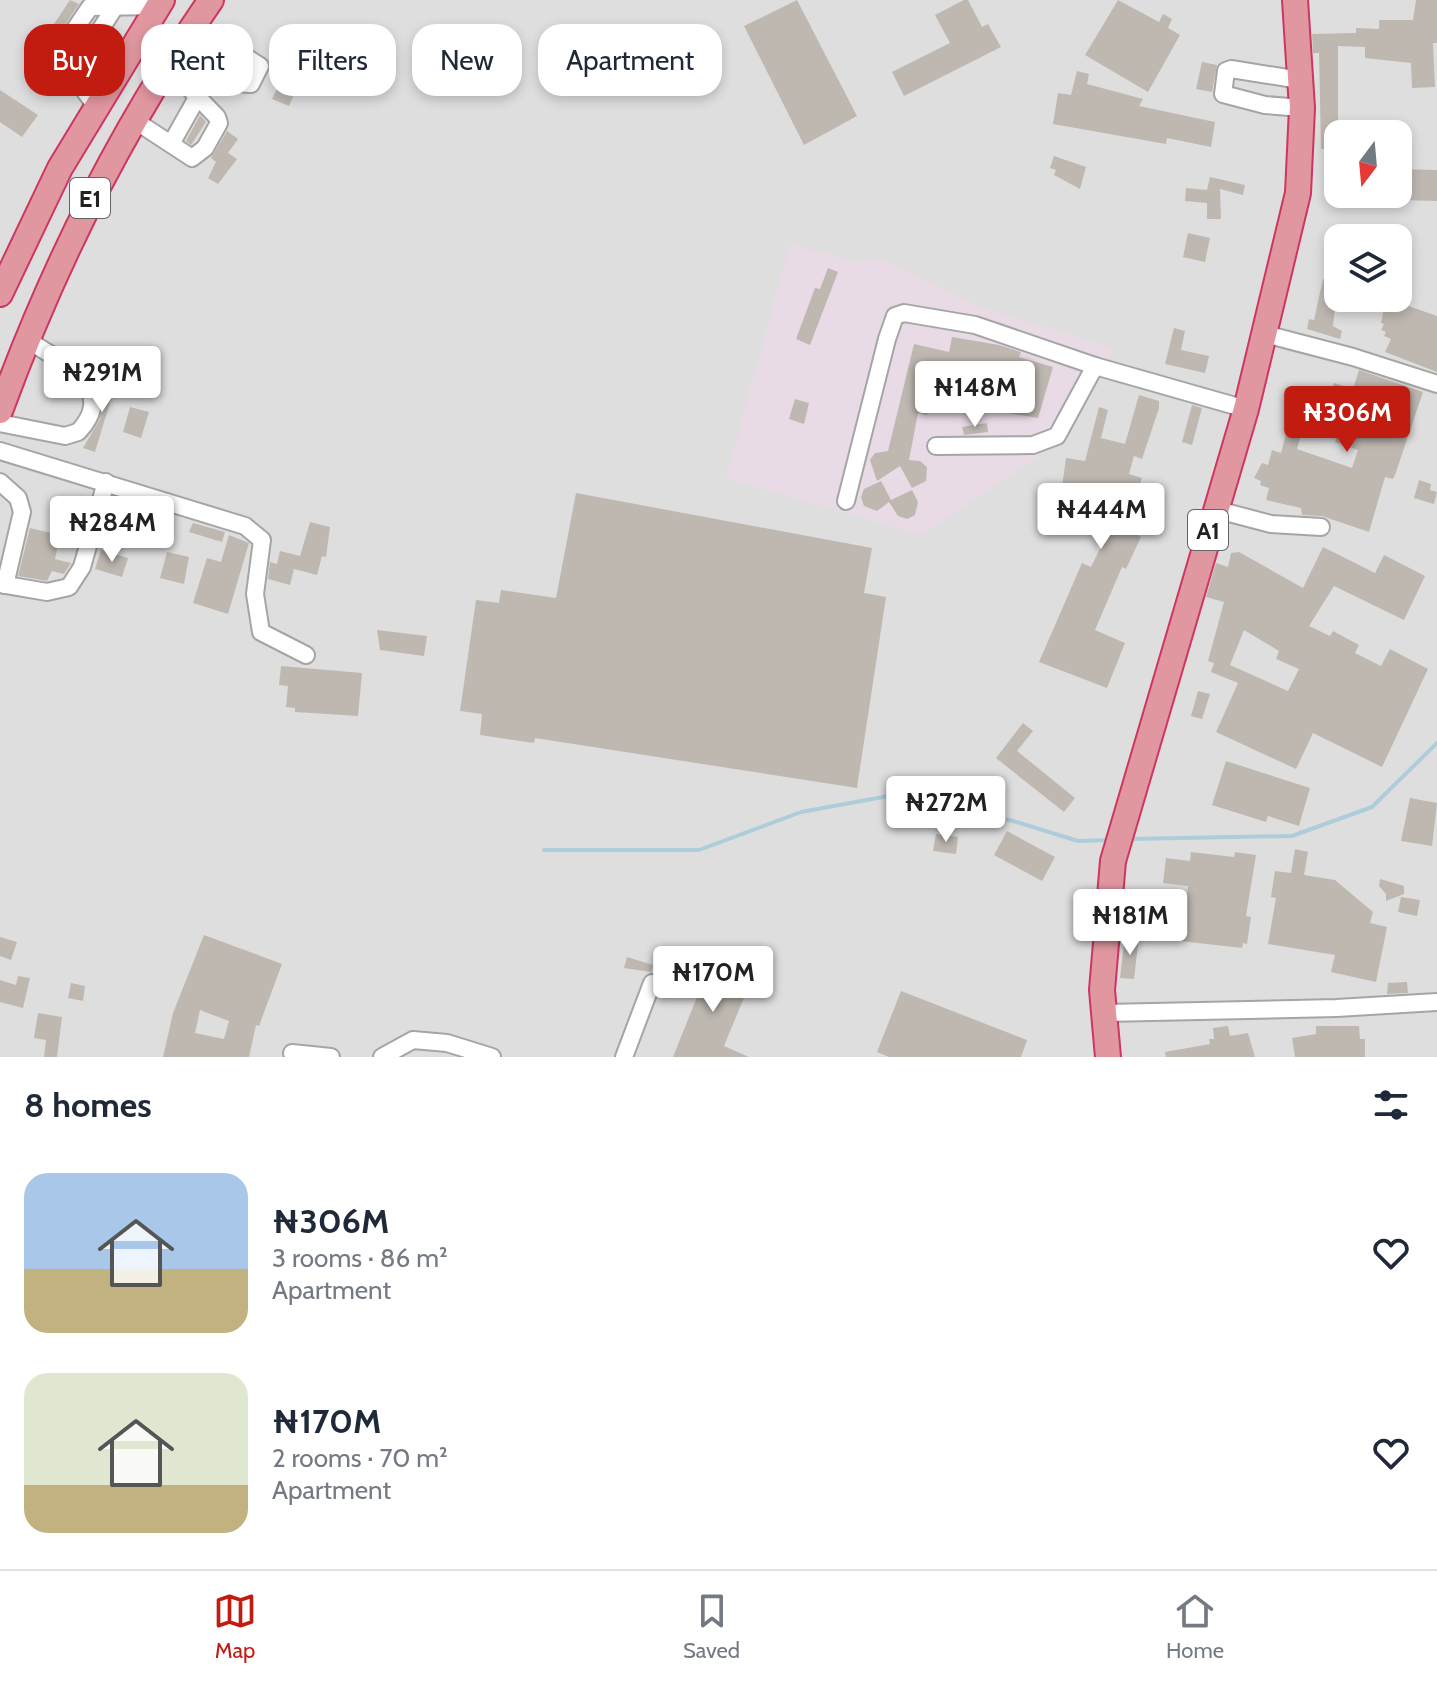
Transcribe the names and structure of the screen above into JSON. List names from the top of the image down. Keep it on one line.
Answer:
{"streets":{"highway":["E1","A1"]},"north":"bottom","page":{"chip":["Buy","Rent","Filters","New","Apartment"],"price":["₦291M","₦148M","₦306M","₦444M","₦284M","₦272M","₦181M","₦170M"],"heading":"8 homes","list":[{"name":"₦306M","note":"3 rooms · 86 m² · Apartment"},{"name":"₦170M","note":"2 rooms · 70 m² · Apartment"}],"tabs":["Map","Saved","Home"]}}
